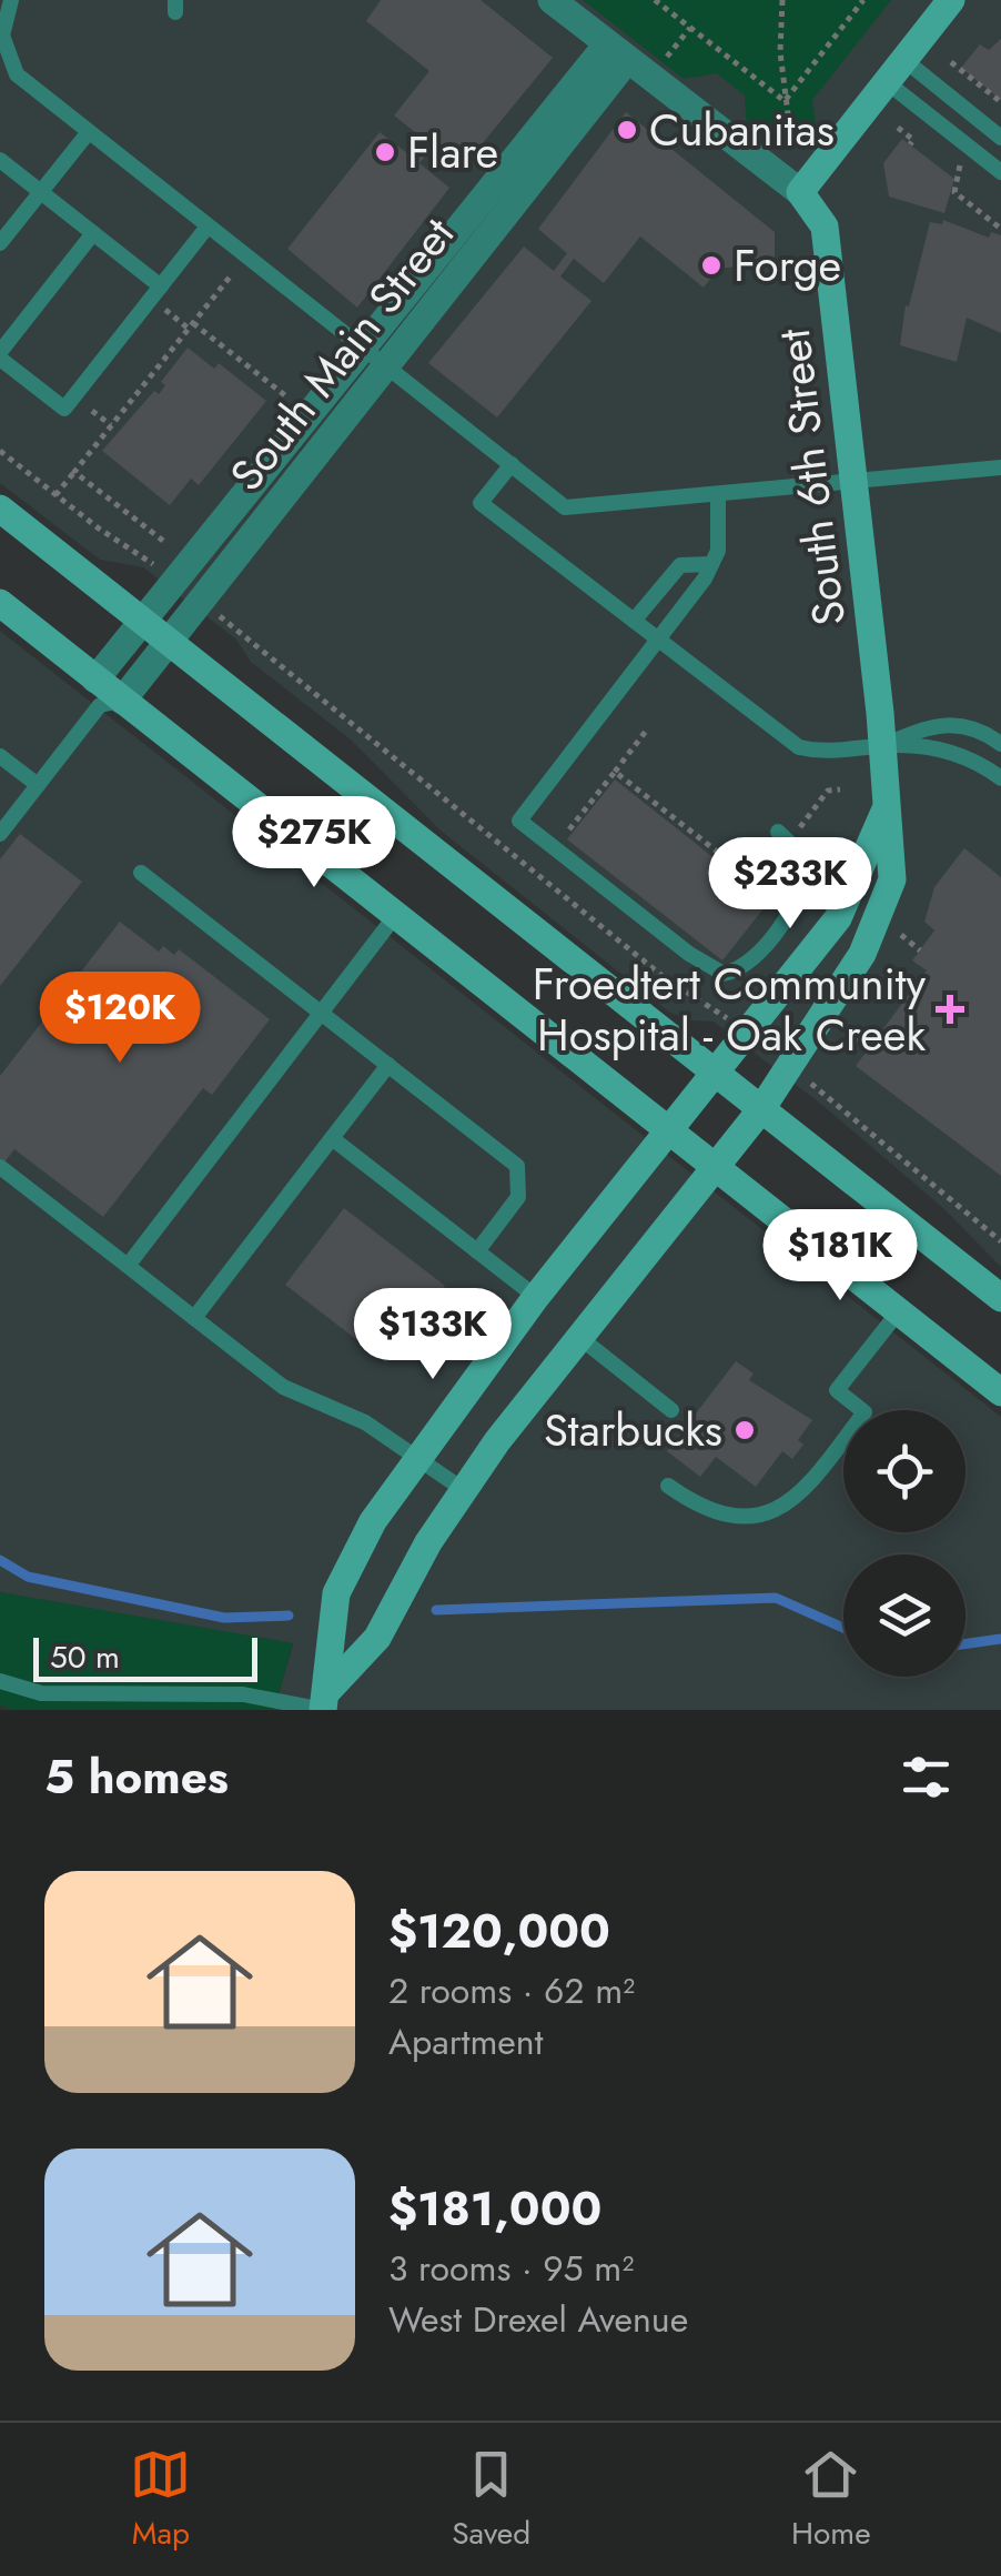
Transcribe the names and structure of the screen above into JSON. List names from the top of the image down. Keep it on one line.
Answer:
{"streets":{"street":["South Main Street","South 6th Street"]},"places":{"other":["Cubanitas","Flare","Forge","Starbucks"],"health":["Froedtert Community Hospital - Oak Creek"]},"scale_bar":"50 m","page":{"price":["$275K","$233K","$120K","$181K","$133K"],"scale":"50 m","heading":"5 homes","list":[{"name":"$120,000","note":"2 rooms · 62 m² · Apartment"},{"name":"$181,000","note":"3 rooms · 95 m² · West Drexel Avenue"}],"tabs":["Map","Saved","Home"]}}
